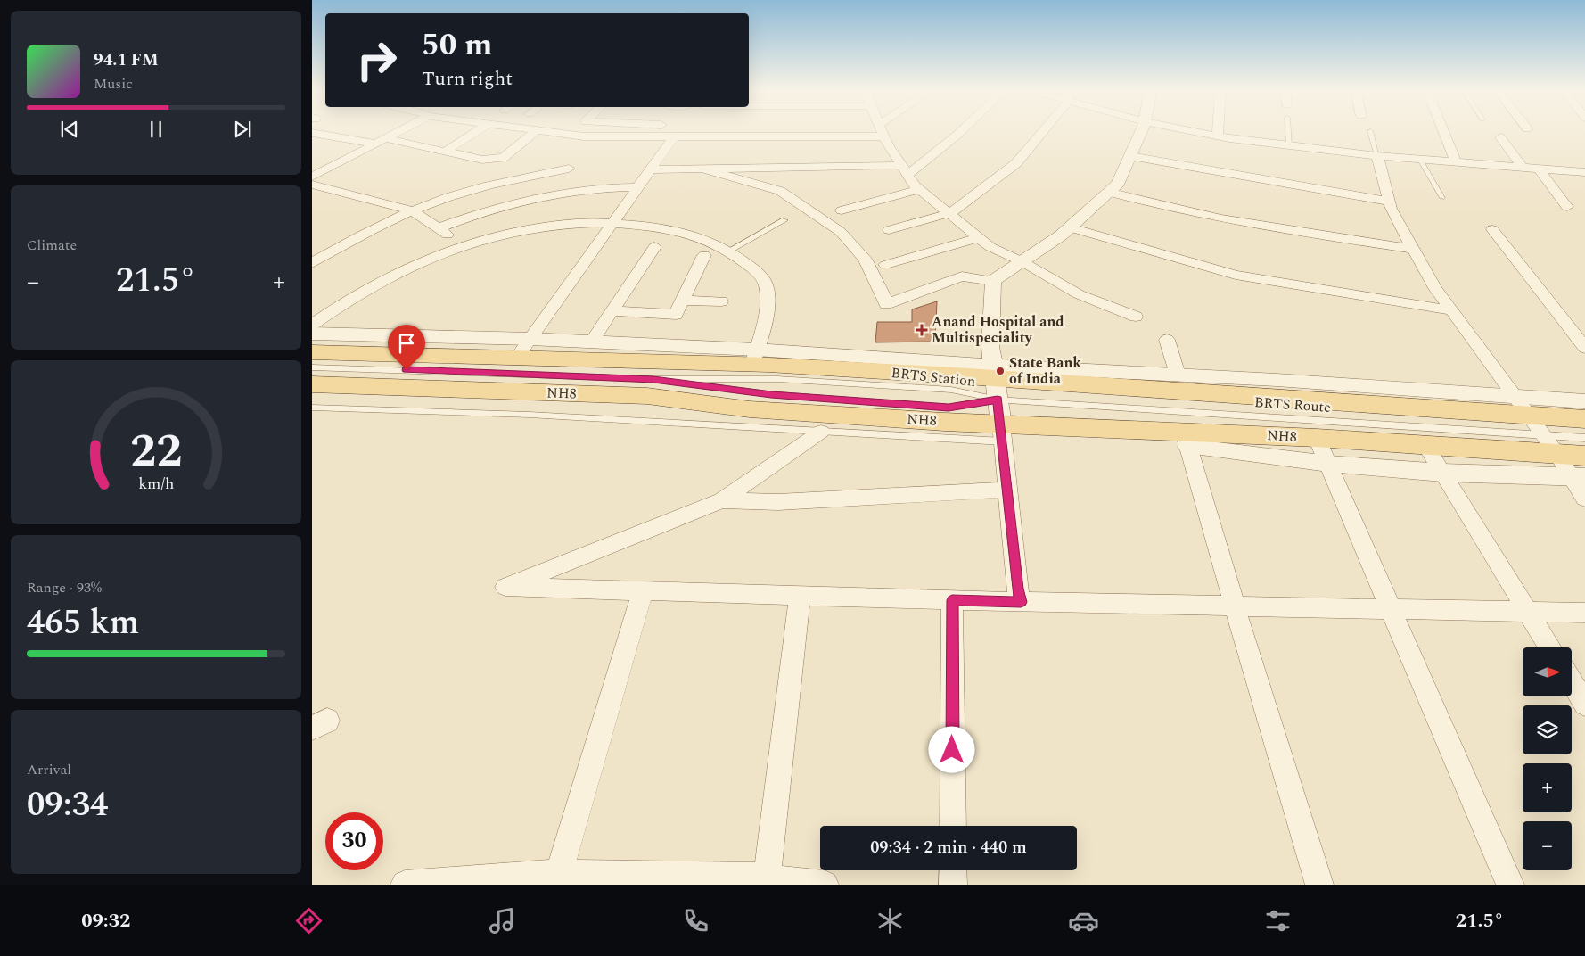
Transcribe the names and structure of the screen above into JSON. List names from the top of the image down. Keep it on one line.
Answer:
{"streets":{"main road":["NH8"],"lane":["BRTS Station","BRTS Route"]},"crossings":[["BRTS Station","BRTS Route"]],"places":{"health":["Anand Hospital and Multispeciality"],"other":["State Bank of India"]},"north":"right","page":{"turn":["50 m","Turn right"],"song":["94.1 FM","Music"],"tile":["Climate",["Range · 93%","465 km"],["Arrival","09:34"]],"heat":["−","21.5°","+"],"map_buttons":["+","−"],"limit":"30","trip":"09:34 · 2 min · 440 m","tabs":["09:32","21.5°"],"gauge":["22","km/h"]}}
